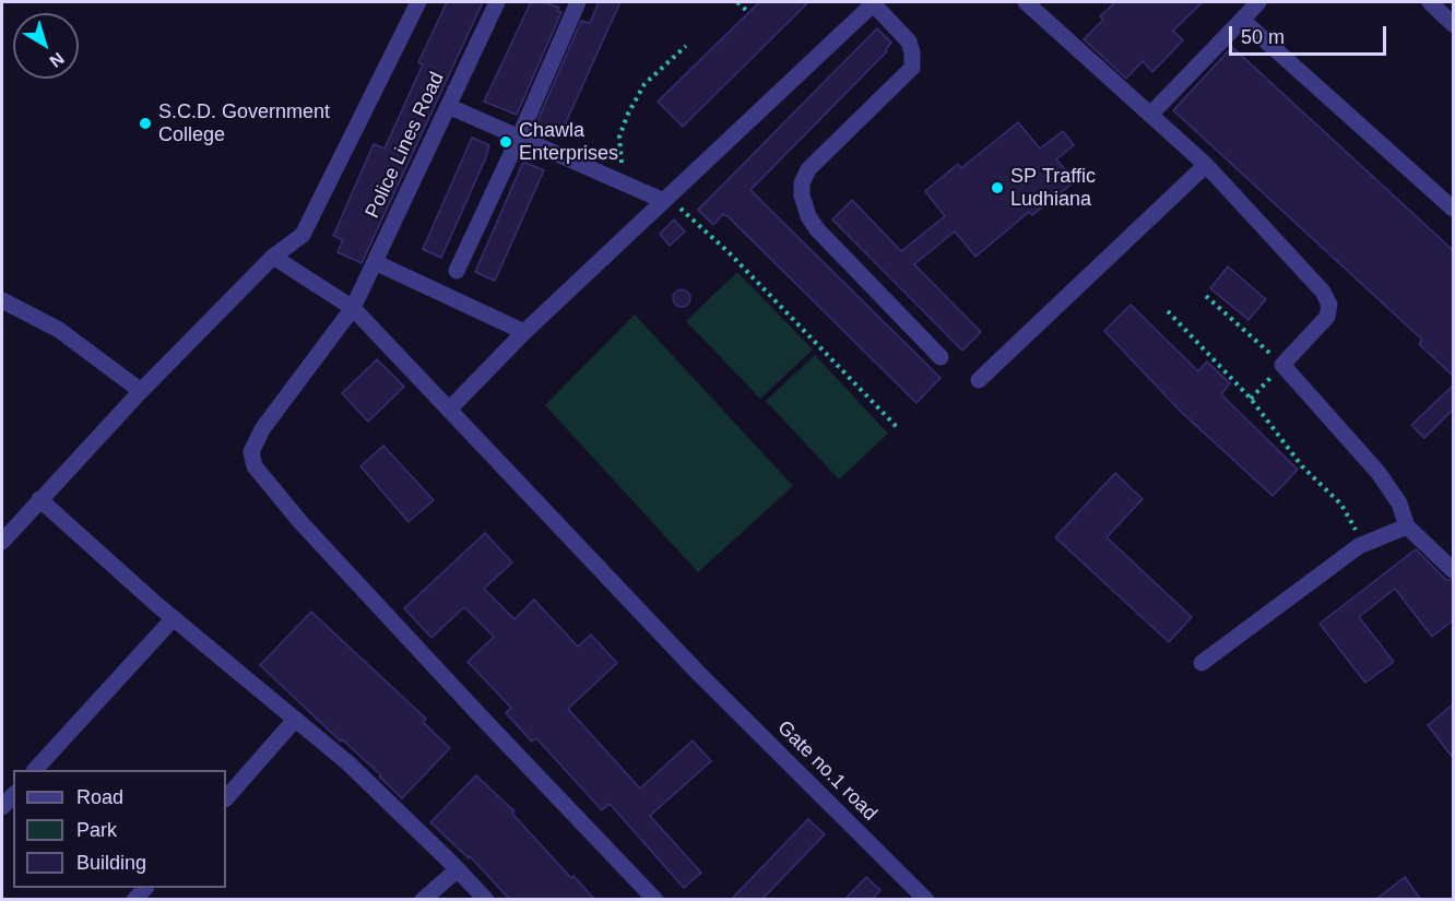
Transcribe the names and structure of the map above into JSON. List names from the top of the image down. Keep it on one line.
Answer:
{"streets":{"street":["Police Lines Road","Gate no.1 road"]},"crossings":[["Police Lines Road","Gate no.1 road"]],"places":["S.C.D. Government College","Chawla Enterprises","SP Traffic Ludhiana"],"legend":["Road","Park","Building"],"scale_bar":"50 m","north":"bottom right"}
